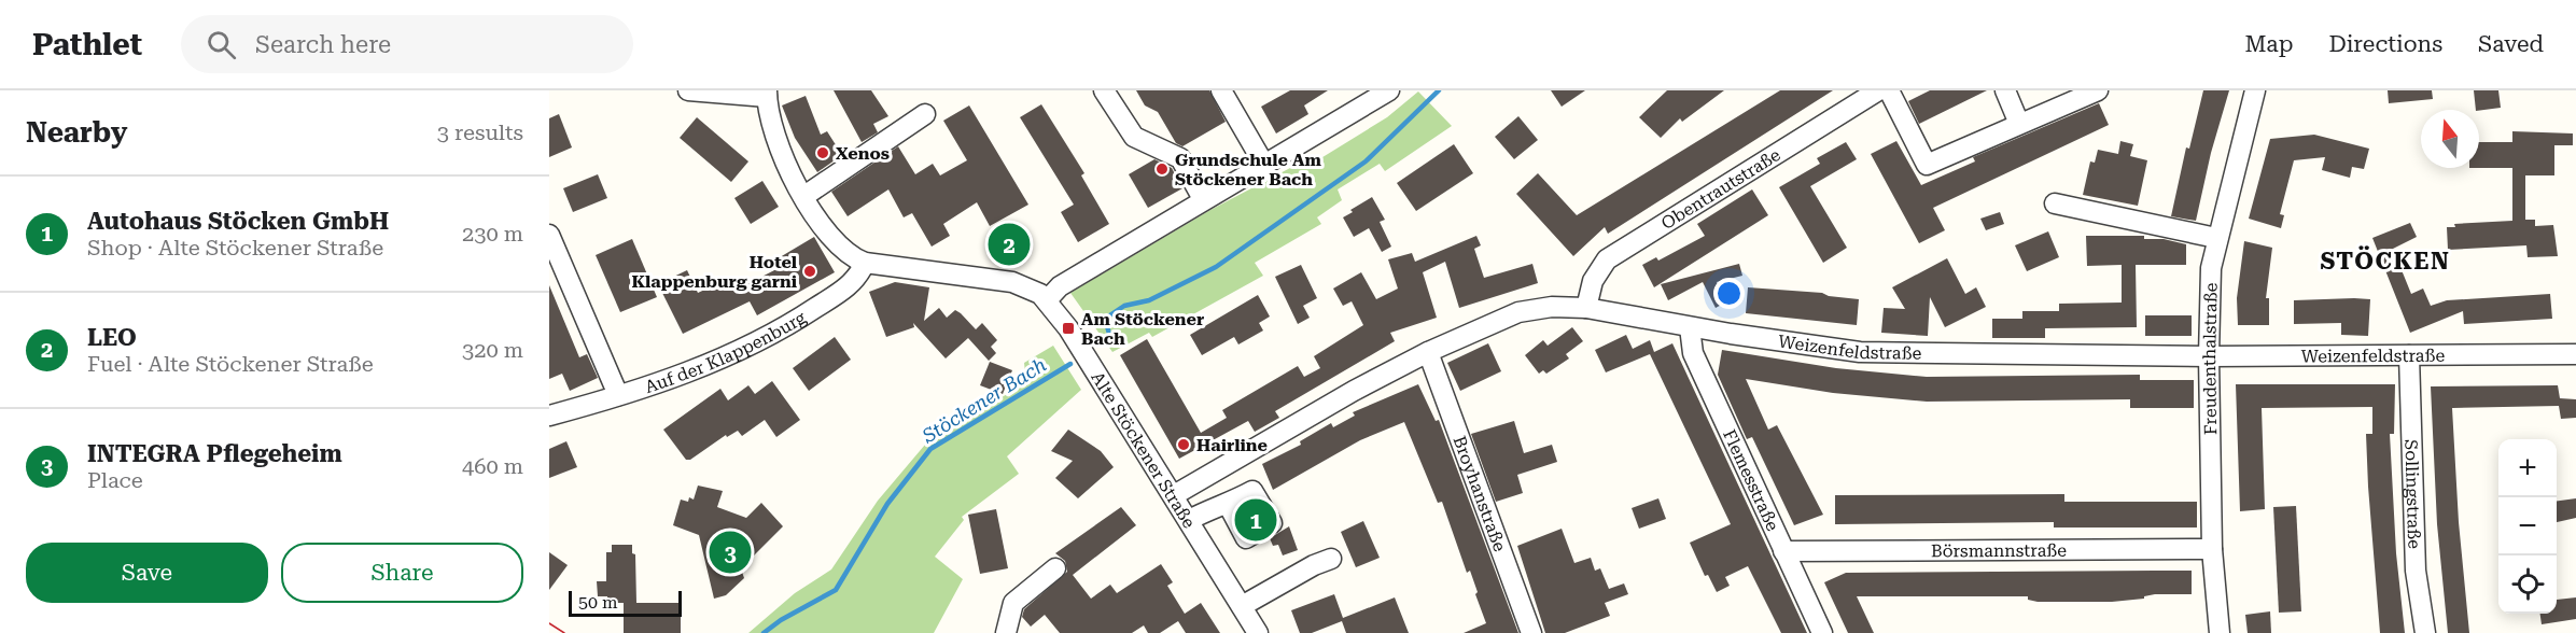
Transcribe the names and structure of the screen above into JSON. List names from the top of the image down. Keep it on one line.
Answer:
{"streets":{"street":["Obentrautstraße","Weizenfeldstraße","Auf der Klappenburg","Freudenthalstraße","Alte Stöckener Straße","Flemesstraße","Broyhanstraße","Sollingstraße","Börsmannstraße"]},"crossings":[["Obentrautstraße","Weizenfeldstraße"],["Weizenfeldstraße","Freudenthalstraße"],["Weizenfeldstraße","Alte Stöckener Straße"],["Weizenfeldstraße","Flemesstraße"],["Weizenfeldstraße","Broyhanstraße"],["Weizenfeldstraße","Sollingstraße"],["Auf der Klappenburg","Alte Stöckener Straße"],["Freudenthalstraße","Börsmannstraße"],["Flemesstraße","Börsmannstraße"]],"districts":["STÖCKEN"],"water":["Stöckener Bach"],"places":{"other":["Xenos","Grundschule Am Stöckener Bach","Hotel Klappenburg garni","Hairline"],"transit":["Am Stöckener Bach"]},"scale_bar":"50 m","north":"top","page":{"header":"Pathlet","search":"Search here","nav":["Map","Directions","Saved"],"heading":["Nearby","3 results"],"list":[{"mark":"1","name":"Autohaus Stöcken GmbH","note":"Shop · Alte Stöckener Straße","value":"230 m"},{"mark":"2","name":"LEO","note":"Fuel · Alte Stöckener Straße","value":"320 m"},{"mark":"3","name":"INTEGRA Pflegeheim","note":"Place","value":"460 m"}],"pins":["2","1","3"],"map_buttons":["+","−"],"buttons":["Save","Share"],"scale":"50 m"}}
